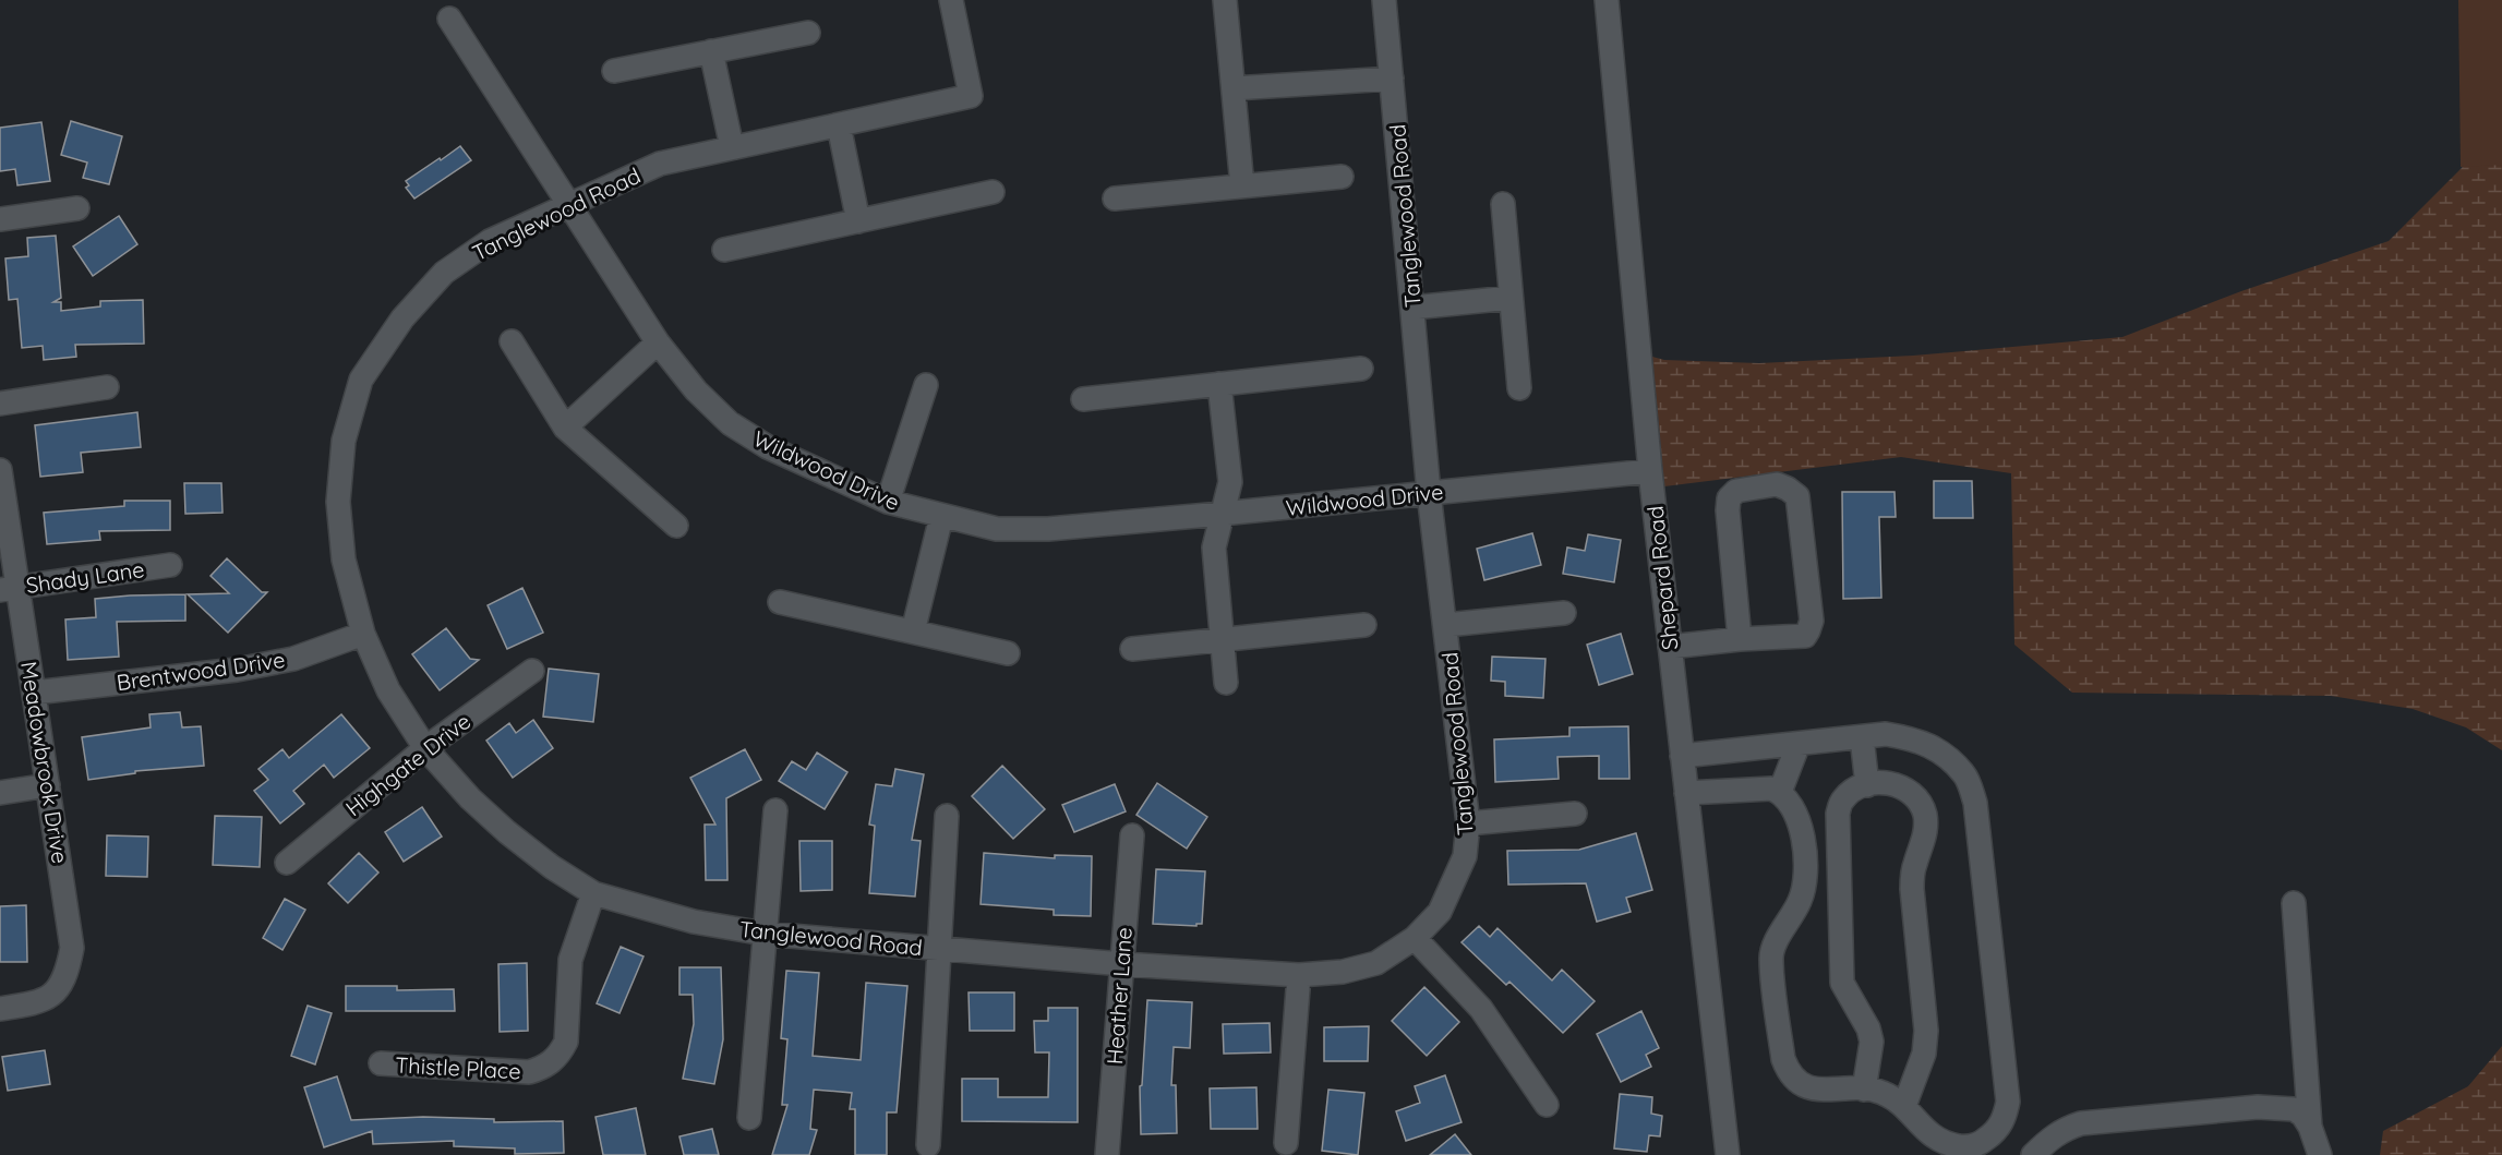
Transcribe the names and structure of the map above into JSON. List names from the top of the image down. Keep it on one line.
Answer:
{"streets":{"street":["Tanglewood Road","Wildwood Drive","Shady Lane","Shepard Road","Brentwood Drive","Meadowbrook Drive","Highgate Drive","Heather Lane","Thistle Place"]},"crossings":[["Tanglewood Road","Wildwood Drive"],["Tanglewood Road","Brentwood Drive"],["Tanglewood Road","Highgate Drive"],["Tanglewood Road","Heather Lane"],["Tanglewood Road","Thistle Place"],["Wildwood Drive","Shepard Road"],["Shady Lane","Meadowbrook Drive"],["Brentwood Drive","Meadowbrook Drive"]]}
